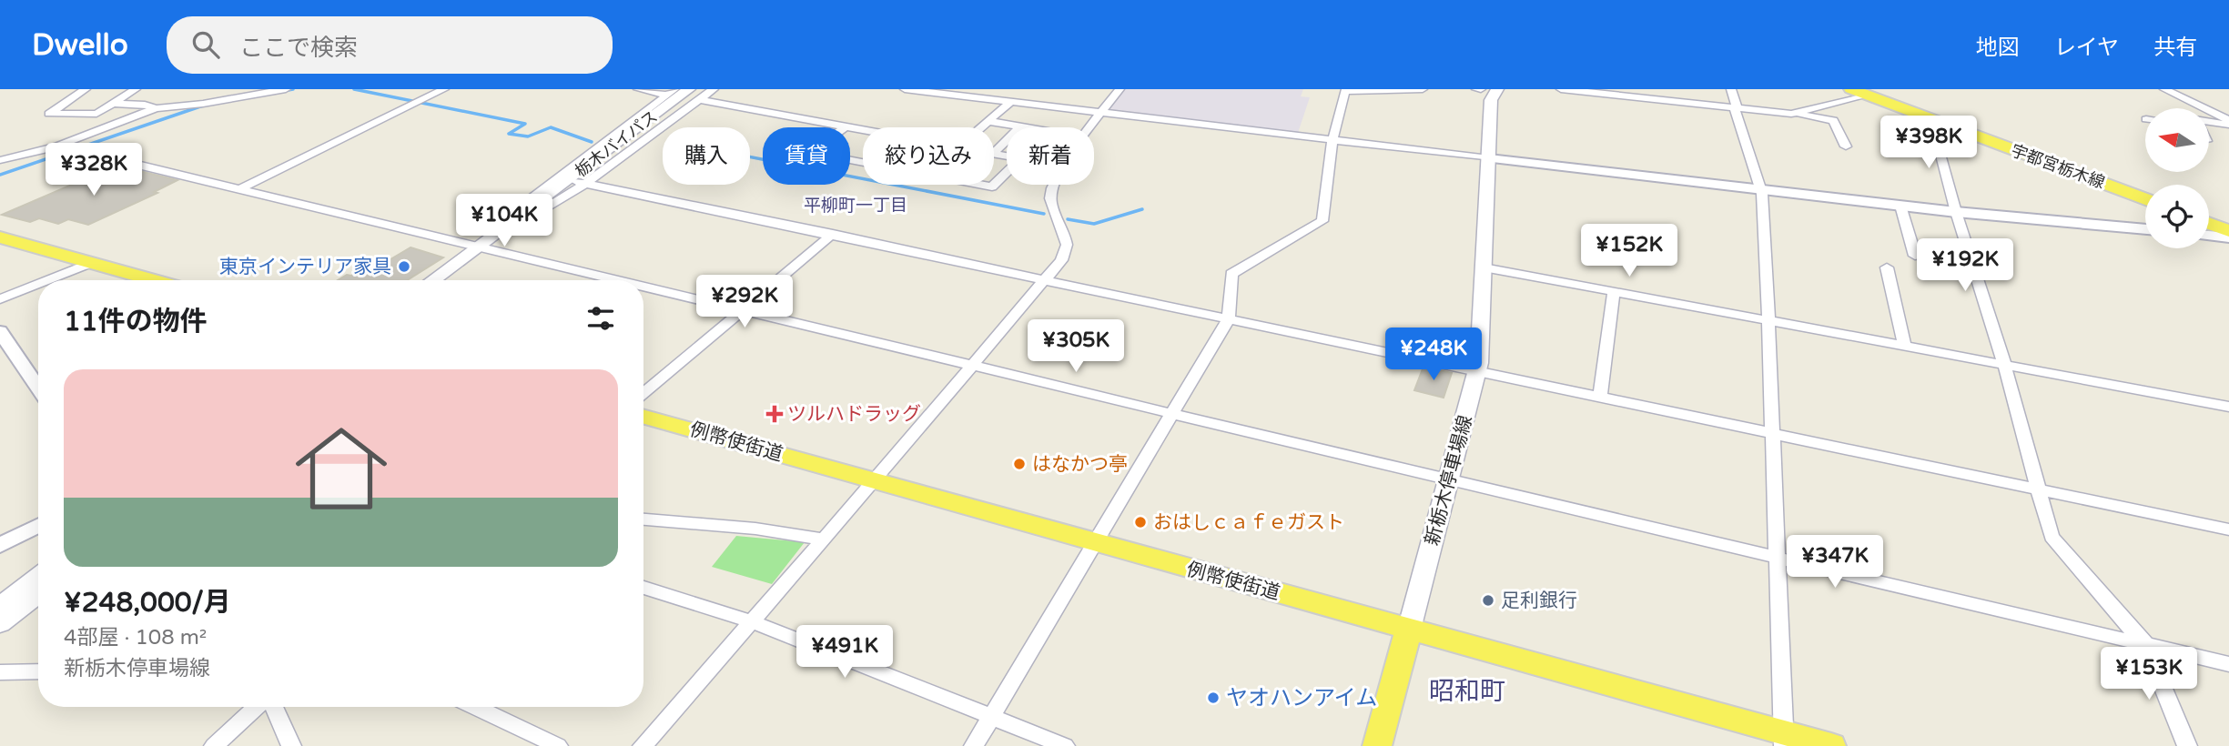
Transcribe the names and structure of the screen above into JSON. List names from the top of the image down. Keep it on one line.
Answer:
{"streets":{"main road":["栃木バイパス","宇都宮栃木線","例幣使街道","新栃木停車場線"]},"crossings":[["例幣使街道","新栃木停車場線"]],"districts":["平柳町一丁目","昭和町"],"places":{"other":["東京インテリア家具","はなかつ亭","おはしｃａｆｅガスト","足利銀行","ヤオハンアイム"],"health":["ツルハドラッグ"]},"north":"left","page":{"header":"Dwello","search":"ここで検索","nav":["地図","レイヤ","共有"],"price":["¥398K","¥328K","¥104K","¥152K","¥192K","¥292K","¥305K","¥248K","¥347K","¥491K","¥153K"],"chip":["購入","賃貸","絞り込み","新着"],"heading":"11件の物件","list":[{"name":"¥248,000/月","note":"4部屋 · 108 m² · 新栃木停車場線"}]}}
